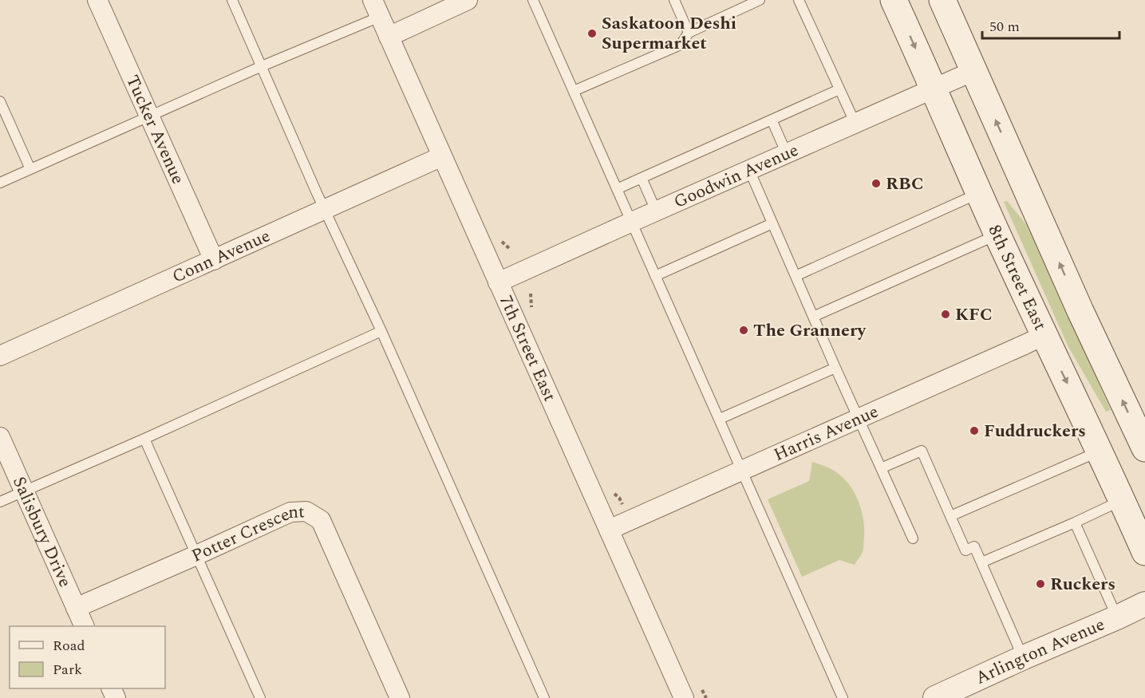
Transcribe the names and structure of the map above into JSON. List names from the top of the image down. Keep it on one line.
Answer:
{"streets":{"main road":["8th Street East"],"street":["Tucker Avenue","Goodwin Avenue","Conn Avenue","7th Street East","Harris Avenue","Salisbury Drive","Potter Crescent","Arlington Avenue"]},"crossings":[["Tucker Avenue","Conn Avenue"],["Goodwin Avenue","8th Street East"],["Goodwin Avenue","7th Street East"],["Conn Avenue","7th Street East"],["8th Street East","Harris Avenue"],["7th Street East","Harris Avenue"],["Salisbury Drive","Potter Crescent"]],"places":["Saskatoon Deshi Supermarket","RBC","KFC","The Grannery","Fuddruckers","Ruckers"],"legend":["Road","Park"],"scale_bar":"50 m"}
